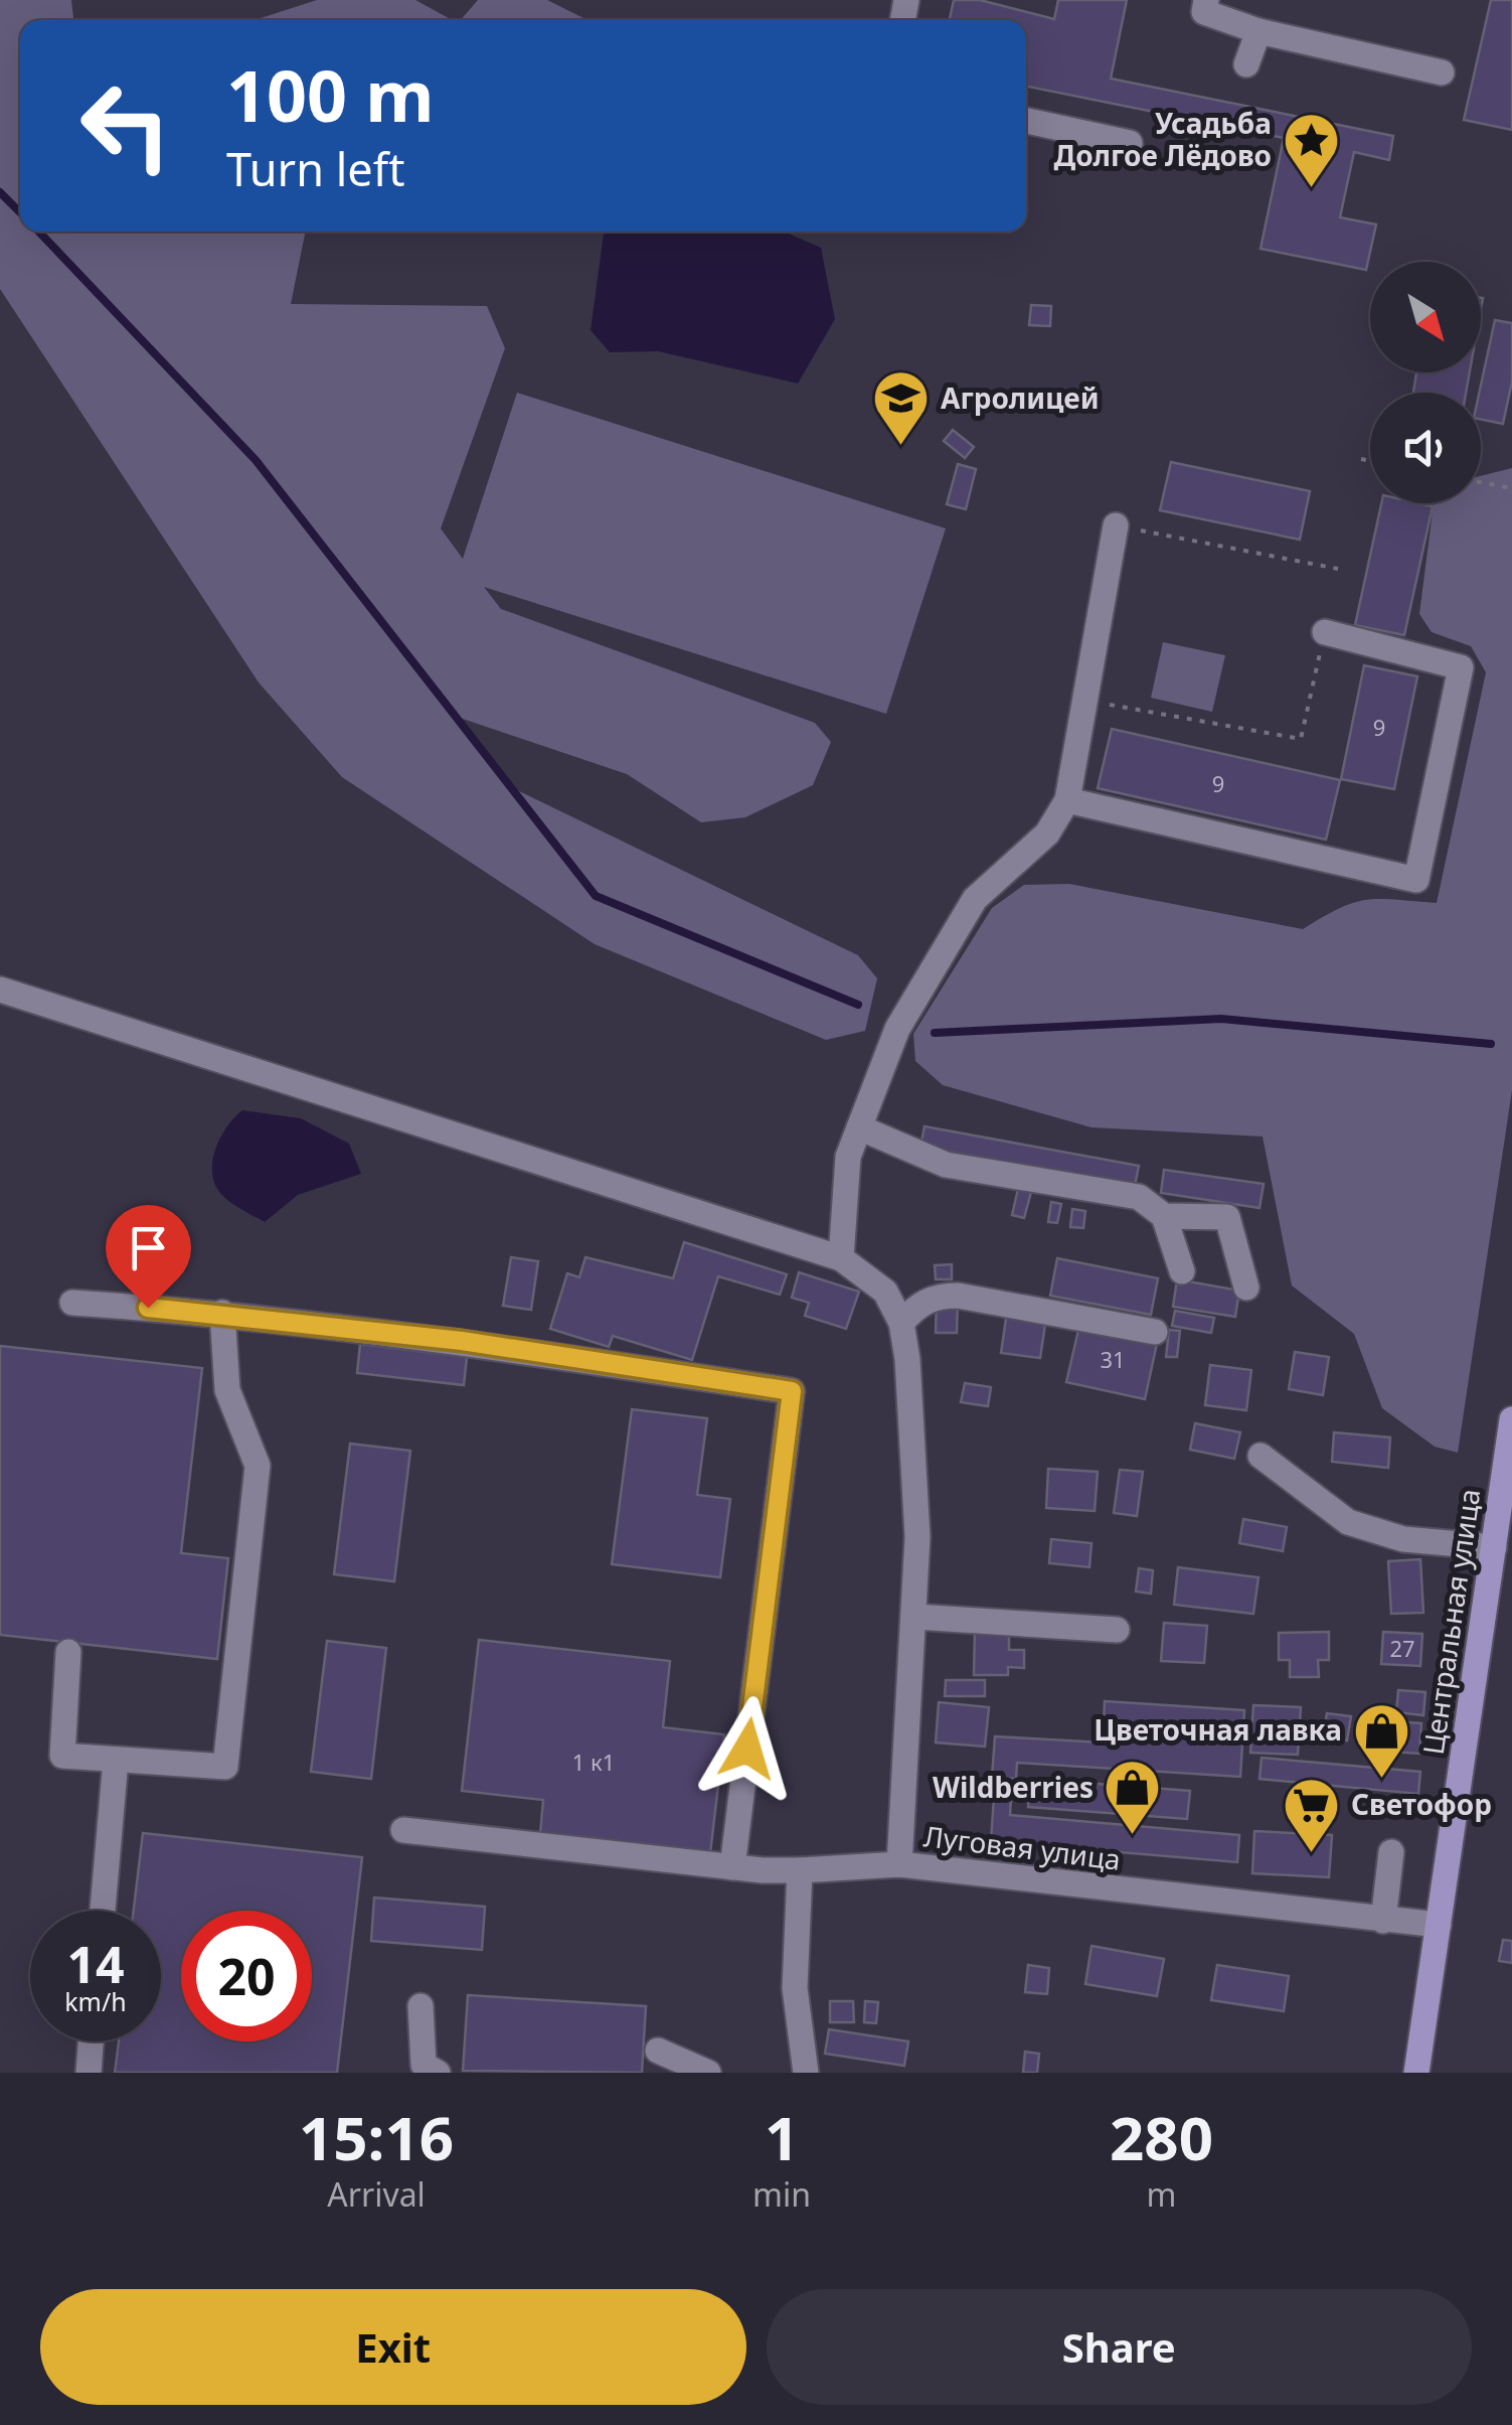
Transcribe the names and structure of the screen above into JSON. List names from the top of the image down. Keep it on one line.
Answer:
{"streets":{"main road":["Центральная улица"],"street":["Луговая улица"]},"crossings":[["Центральная улица","Луговая улица"]],"places":{"place":["Усадьба Долгое Лёдово"],"school or university":["Агролицей"],"shop":["Цветочная лавка","Wildberries"],"supermarket":["Светофор"]},"house_numbers":["9","9","31","27","1 к1"],"north":"bottom right","page":{"turn":["100 m","Turn left"],"speed":"14 km/h","limit":"20","eta":["15:16","Arrival","1","min","280","m"],"buttons":["Exit","Share"]}}
